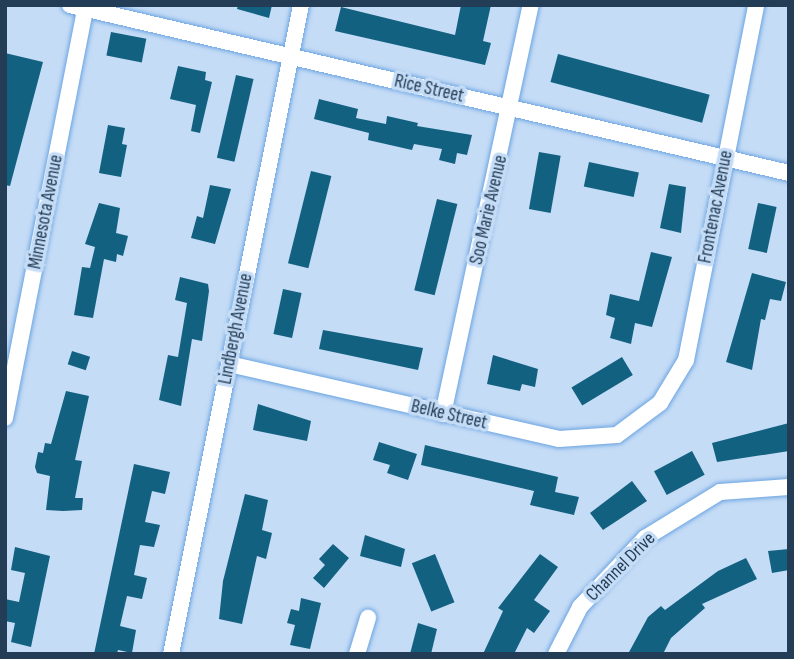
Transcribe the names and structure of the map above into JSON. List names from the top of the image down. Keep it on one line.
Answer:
{"streets":{"street":["Rice Street","Frontenac Avenue","Soo Marie Avenue","Minnesota Avenue","Lindbergh Avenue","Belke Street","Channel Drive"]},"crossings":[["Rice Street","Frontenac Avenue"],["Rice Street","Soo Marie Avenue"],["Rice Street","Minnesota Avenue"],["Rice Street","Lindbergh Avenue"],["Frontenac Avenue","Belke Street"],["Soo Marie Avenue","Belke Street"],["Lindbergh Avenue","Belke Street"]]}
